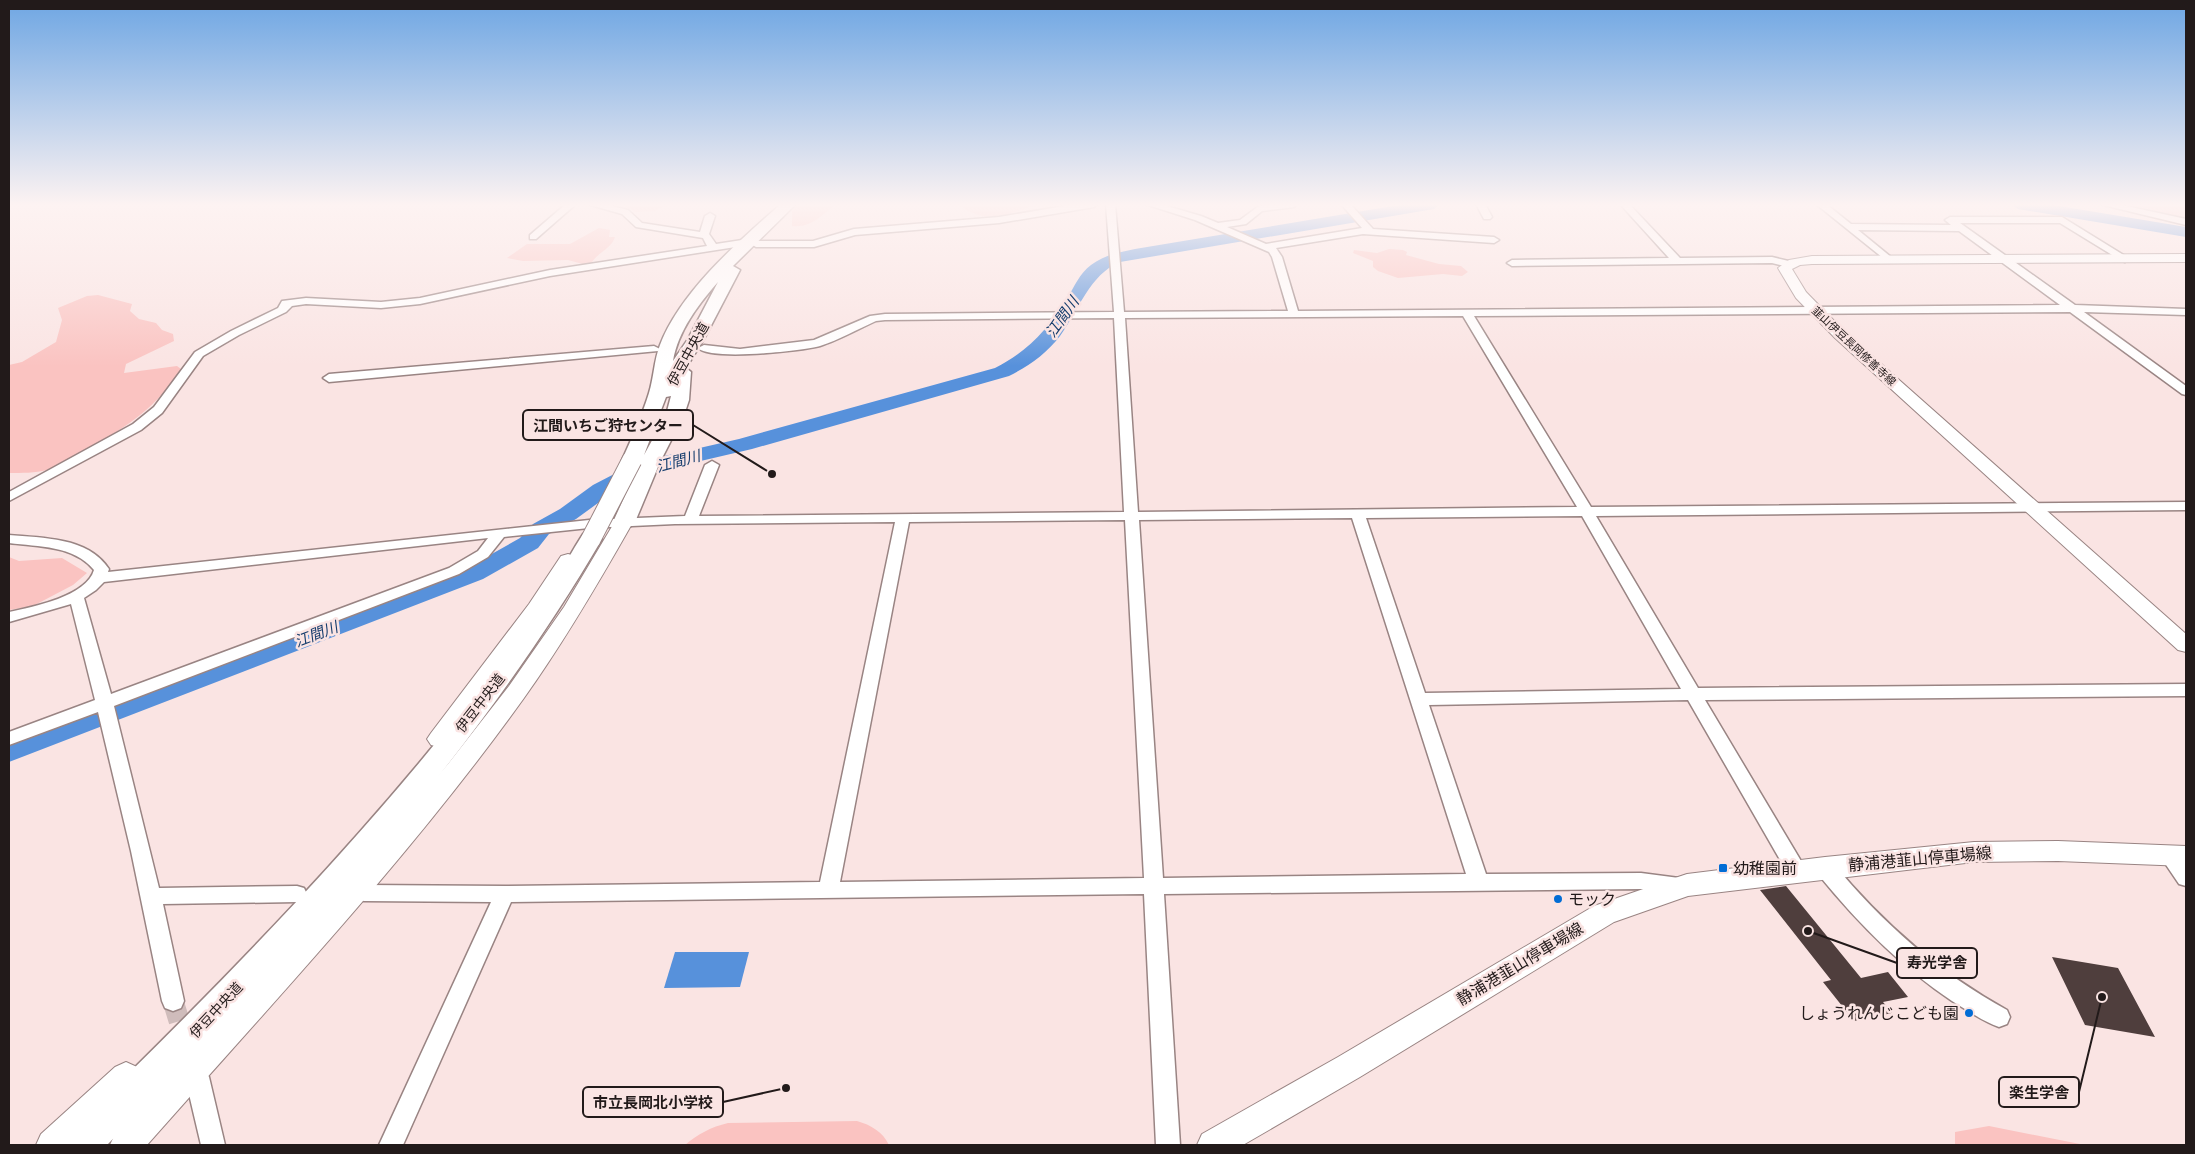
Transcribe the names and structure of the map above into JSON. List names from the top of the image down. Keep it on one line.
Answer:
{"streets":{"highway":["伊豆中央道"],"main road":["韮山伊豆長岡修善寺線","静浦港韮山停車場線"]},"water":["江間川"],"places":{"other":["江間いちご狩センター","モック","寿光学舎","楽生学舎","しょうれんじこども園","市立長岡北小学校"],"transit":["幼稚園前"]}}
